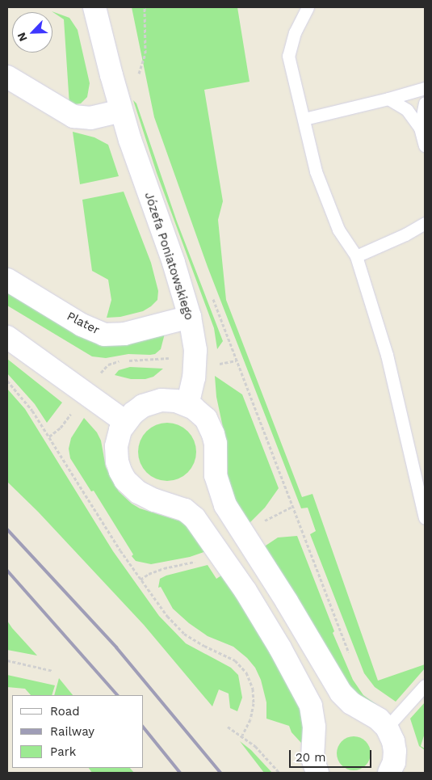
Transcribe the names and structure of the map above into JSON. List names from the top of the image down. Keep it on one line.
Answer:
{"streets":{"street":["Józefa Poniatowskiego","Plater"]},"crossings":[["Józefa Poniatowskiego","Plater"]],"legend":["Road","Railway","Park"],"scale_bar":"20 m","north":"bottom left"}
